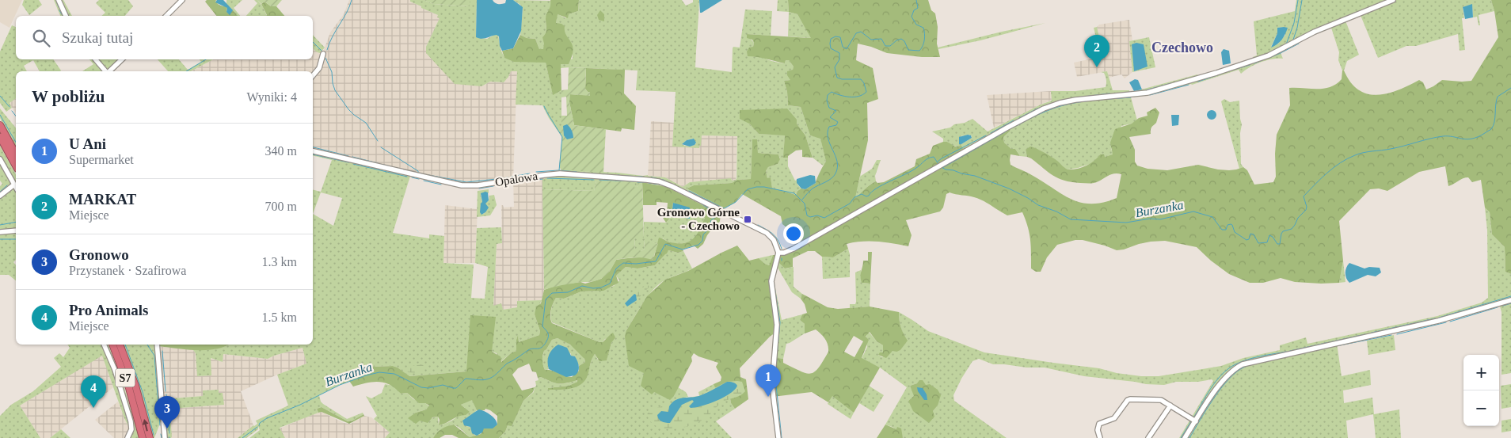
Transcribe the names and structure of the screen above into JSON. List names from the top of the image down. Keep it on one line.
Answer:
{"streets":{"highway":["S7"],"street":["Opalowa"]},"districts":["Czechowo"],"water":["Burzanka"],"places":{"transit":["Gronowo Górne - Czechowo"]},"page":{"search":"Szukaj tutaj","pins":["2","1","4","3"],"heading":["W pobliżu","Wyniki: 4"],"list":[{"mark":"1","name":"U Ani","note":"Supermarket","value":"340 m"},{"mark":"2","name":"MARKAT","note":"Miejsce","value":"700 m"},{"mark":"3","name":"Gronowo","note":"Przystanek · Szafirowa","value":"1.3 km"},{"mark":"4","name":"Pro Animals","note":"Miejsce","value":"1.5 km"}],"map_buttons":["+","−"]}}
